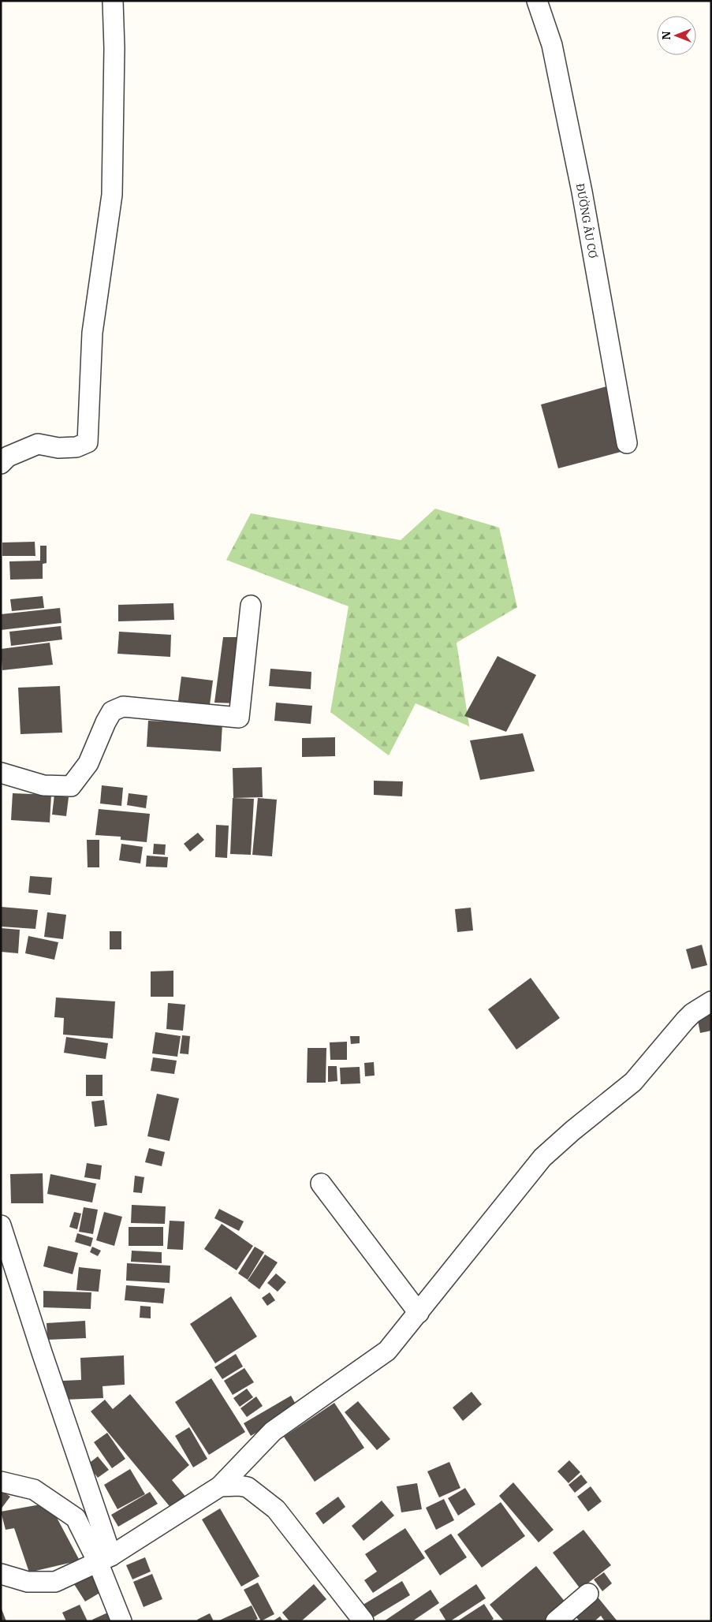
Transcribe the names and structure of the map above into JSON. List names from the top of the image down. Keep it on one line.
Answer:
{"streets":{"street":["ĐƯỜNG ÂU CƠ"]},"north":"left"}
